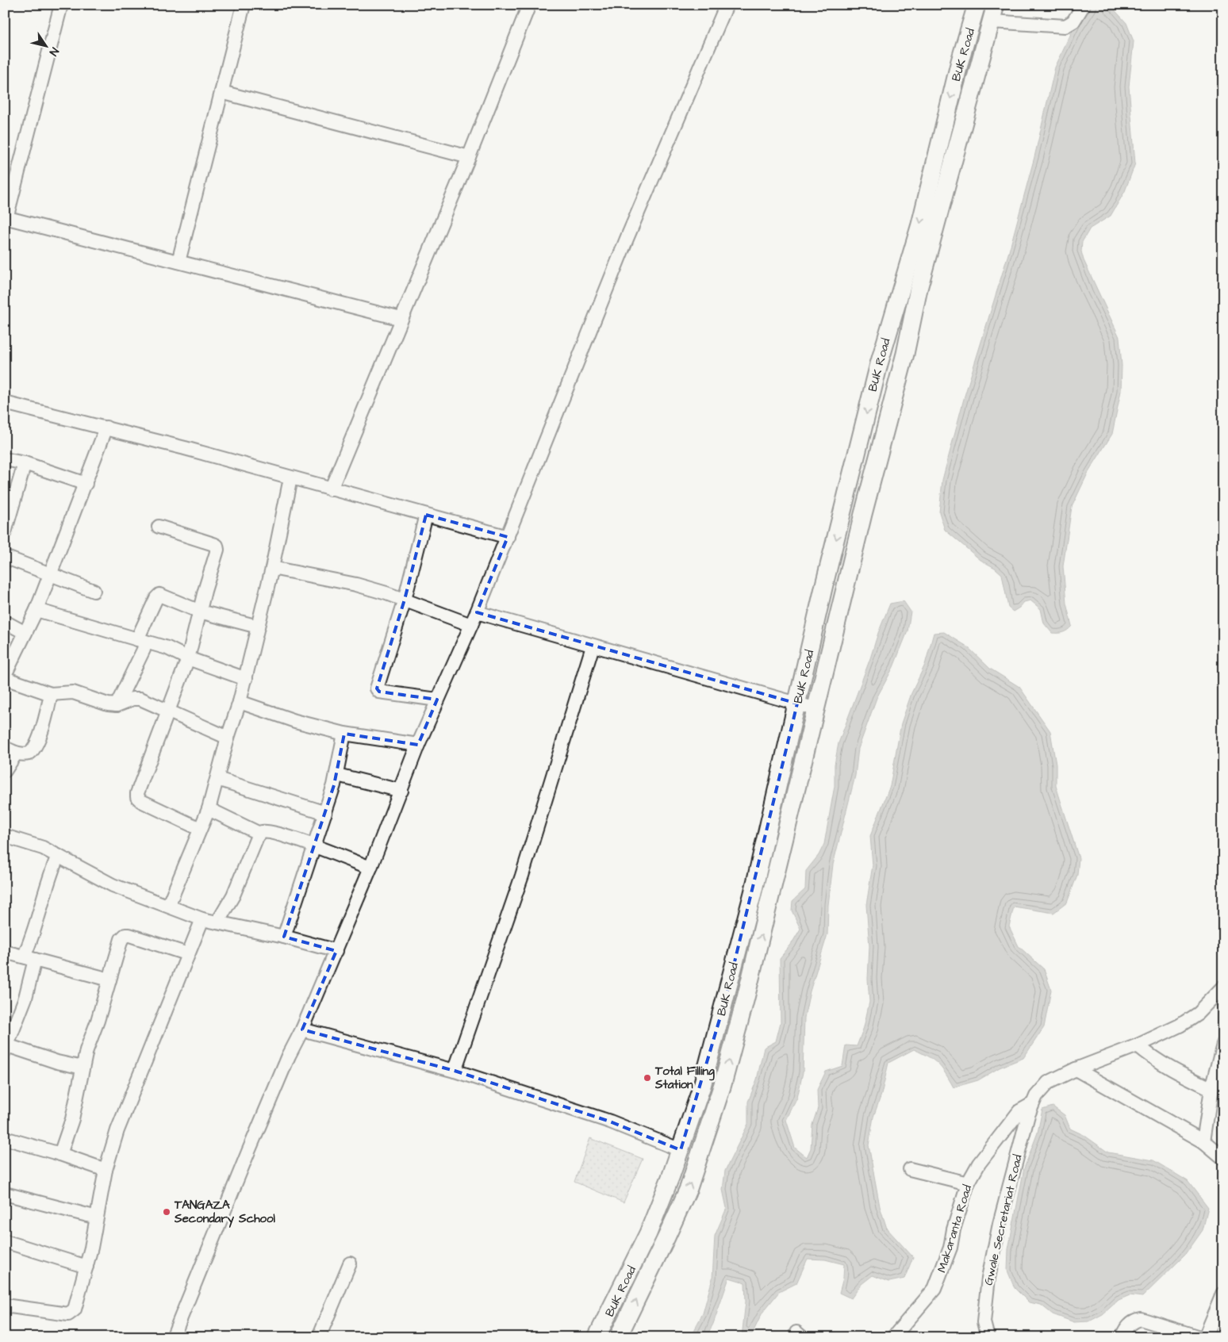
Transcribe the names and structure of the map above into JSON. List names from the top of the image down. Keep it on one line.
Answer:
{"streets":{"main road":["BUK Road"],"street":["Gwale Secretariat Road","Makaranta Road"]},"crossings":[["Gwale Secretariat Road","Makaranta Road"]],"places":["Total Filling Station","TANGAZA Secondary School"],"north":"bottom right"}
